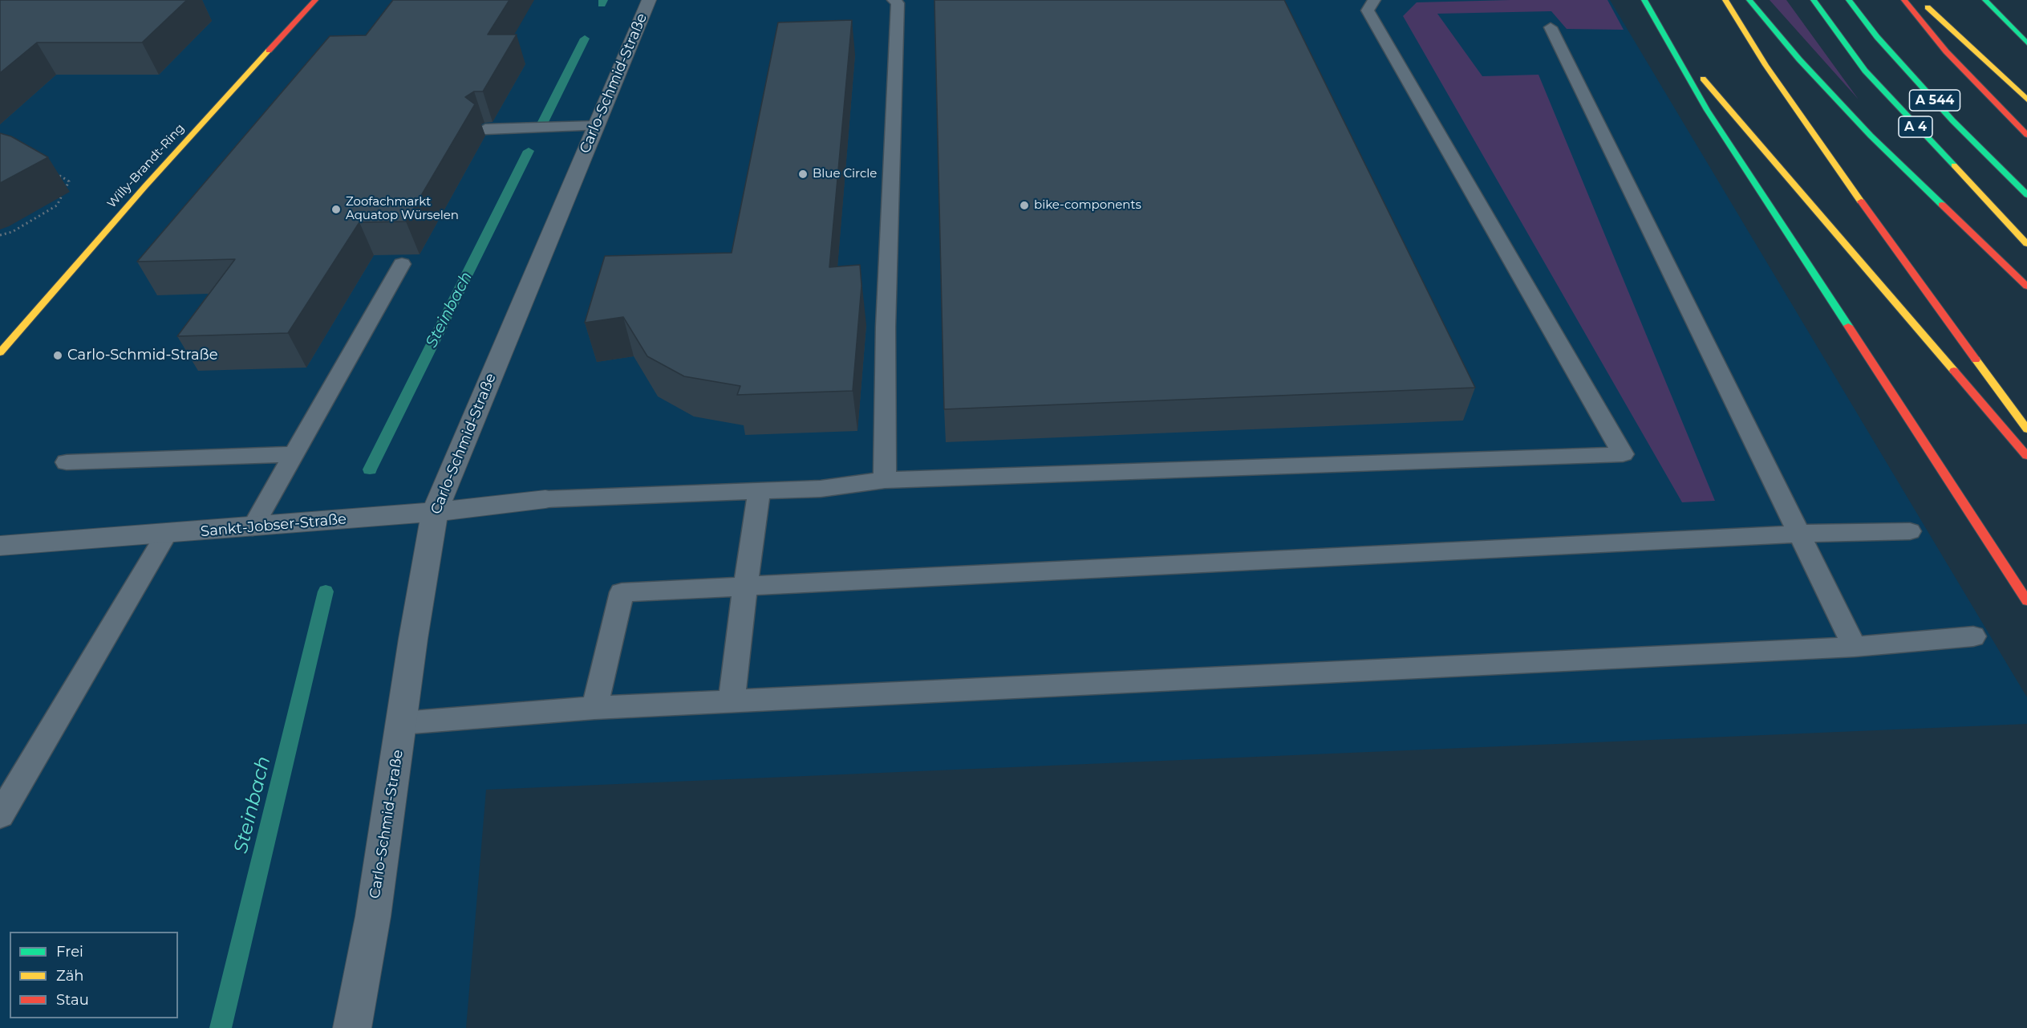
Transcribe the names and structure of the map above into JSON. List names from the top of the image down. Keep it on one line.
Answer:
{"streets":{"main road":["A 544","A 4","Willy-Brandt-Ring"],"street":["Carlo-Schmid-Straße","Sankt-Jobser-Straße"]},"crossings":[["Carlo-Schmid-Straße","Sankt-Jobser-Straße"]],"water":["Steinbach"],"places":["Blue Circle","bike-components","Zoofachmarkt Aquatop Würselen","Carlo-Schmid-Straße"],"legend":["Frei","Zäh","Stau"]}
